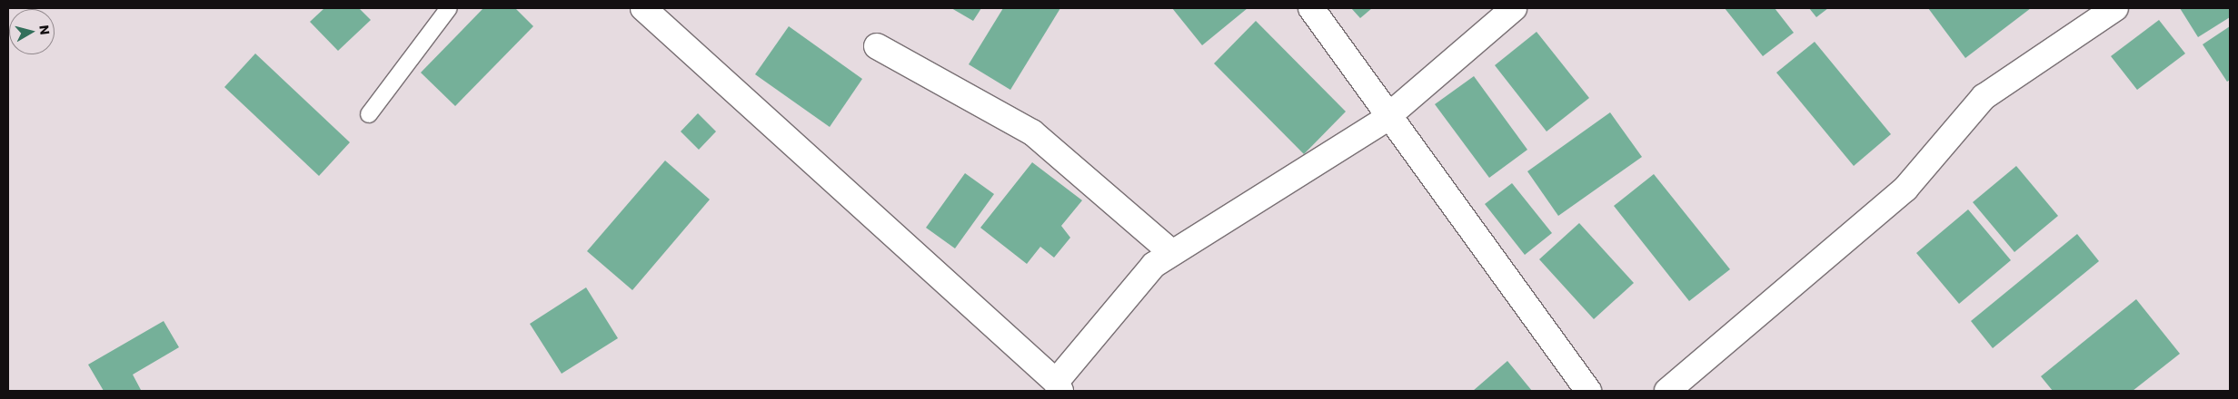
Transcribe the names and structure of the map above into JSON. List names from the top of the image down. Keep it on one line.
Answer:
{"north":"right"}
